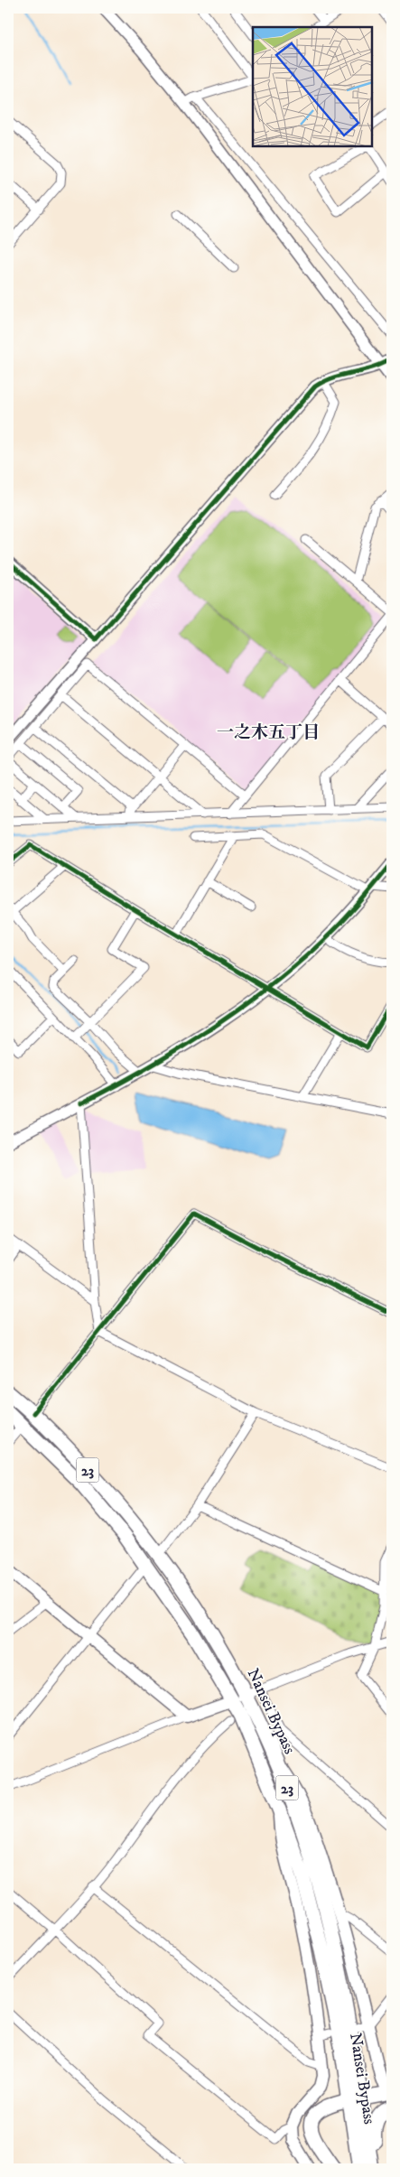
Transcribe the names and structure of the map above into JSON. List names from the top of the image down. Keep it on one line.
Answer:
{"streets":{"highway":["23","Nansei Bypass"]},"districts":["一之木五丁目"]}
